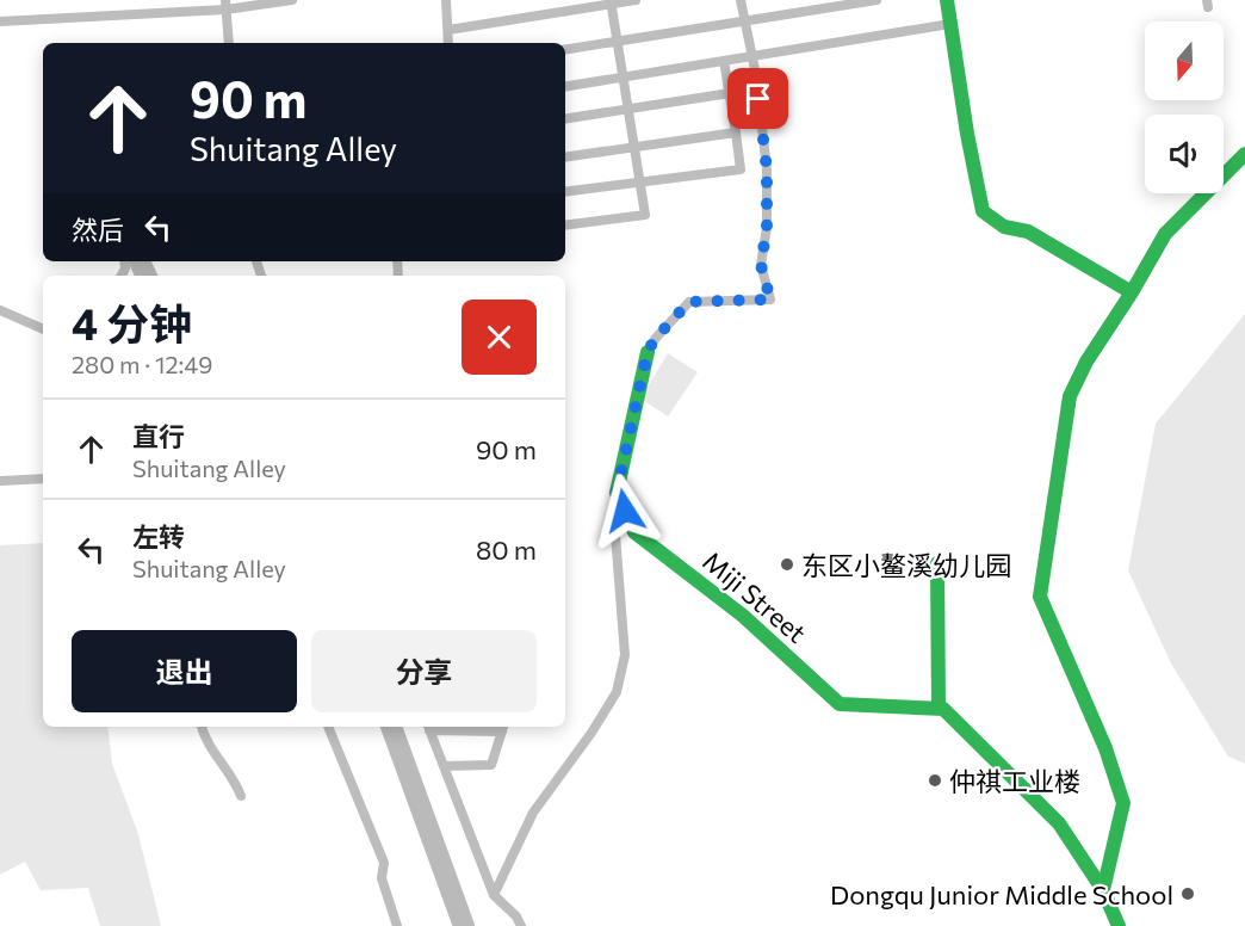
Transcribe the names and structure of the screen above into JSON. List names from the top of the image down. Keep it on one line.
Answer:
{"streets":{"street":["Miji Street"]},"places":["东区小鳌溪幼儿园","仲祺工业楼","Dongqu Junior Middle School"],"north":"bottom","page":{"turn":["90 m","Shuitang Alley"],"then":"然后","heading":["4 分钟","280 m · 12:49"],"list":[{"name":"直行","note":"Shuitang Alley","value":"90 m"},{"name":"左转","note":"Shuitang Alley","value":"80 m"}],"buttons":["退出","分享"]}}
